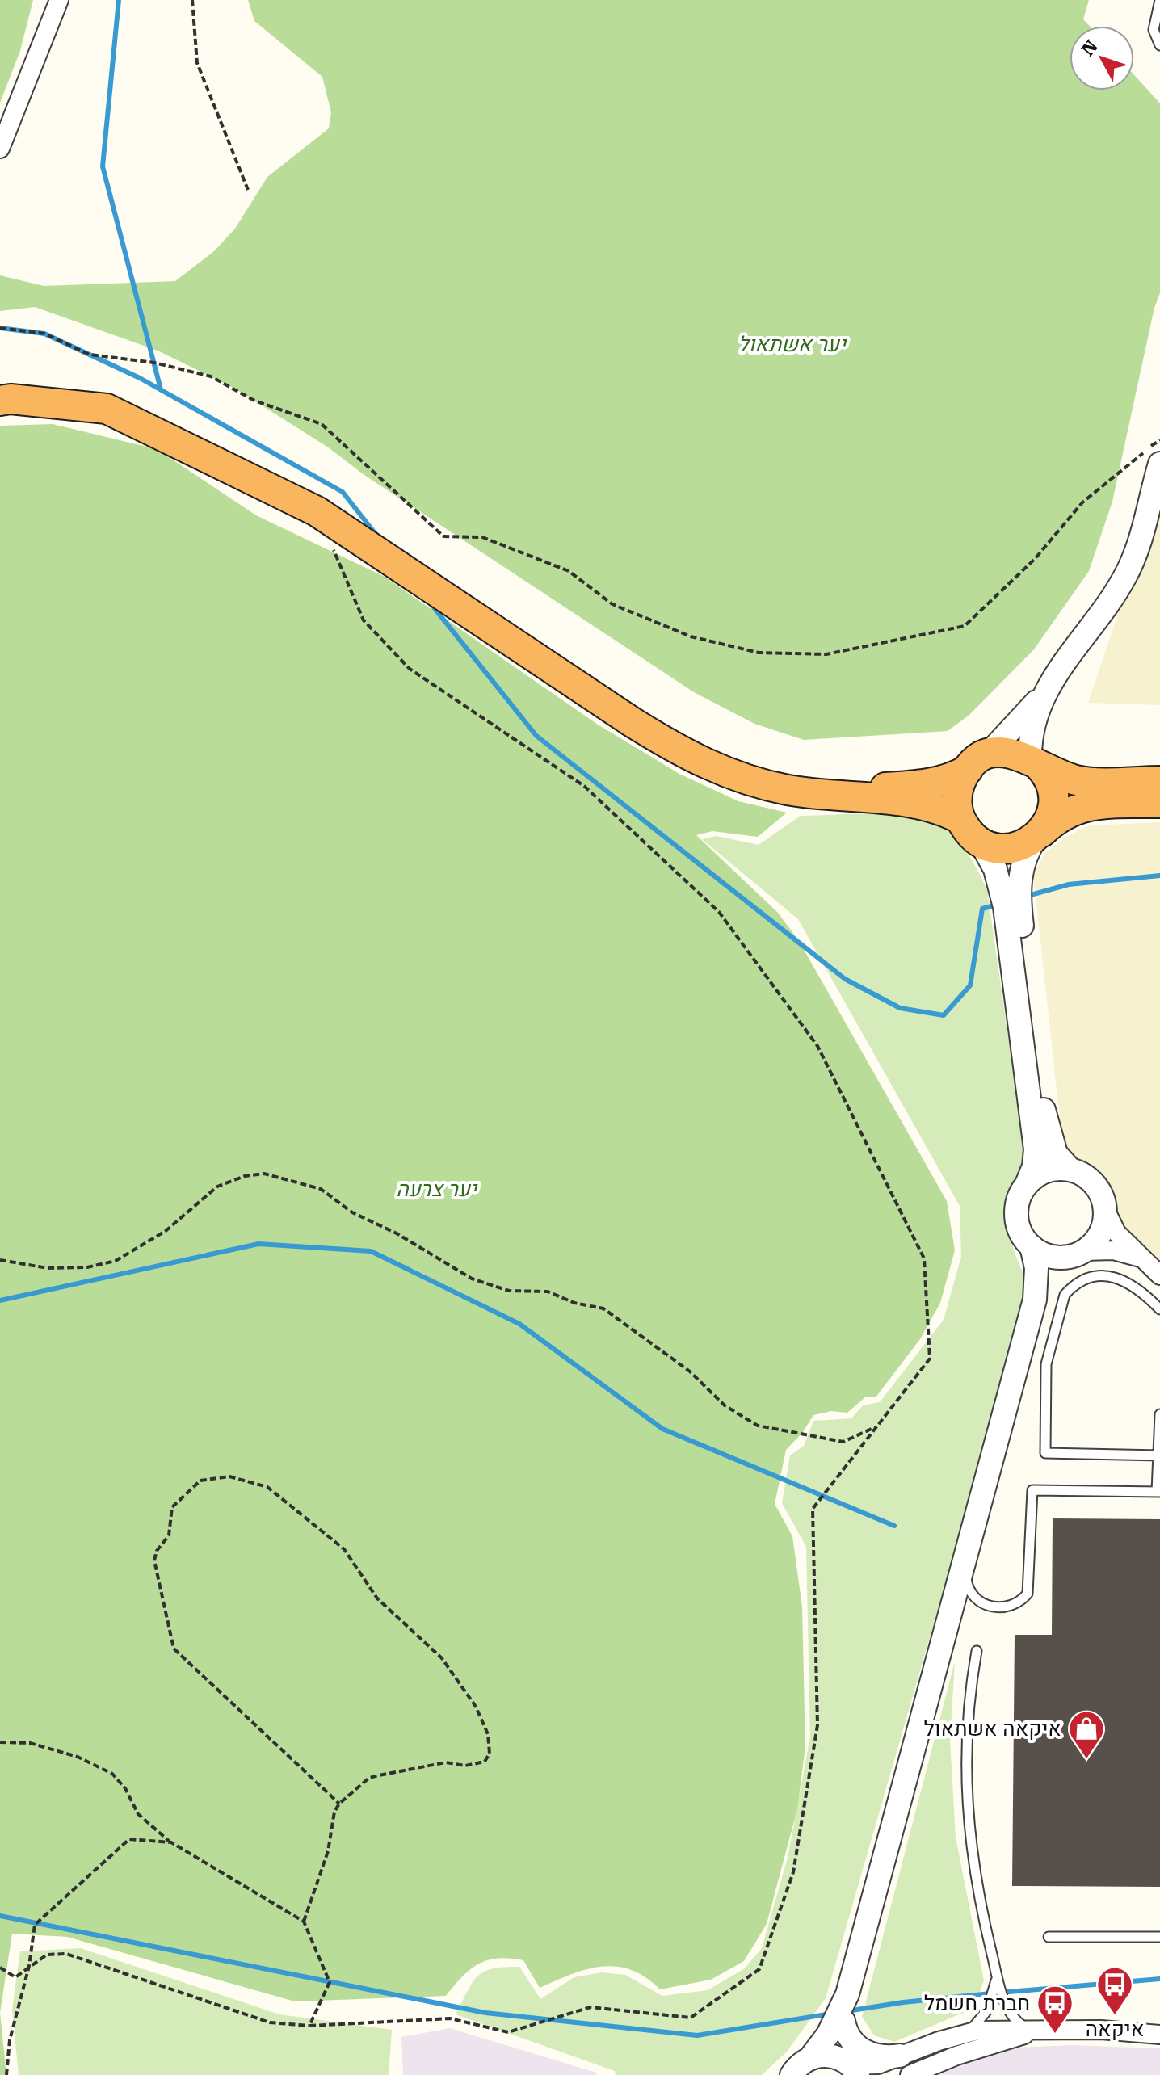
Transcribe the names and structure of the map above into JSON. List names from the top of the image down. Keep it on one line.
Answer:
{"parks":["יער אשתאול","יער צרעה"],"places":{"shop":["איקאה אשתאול"],"bus stop":["איקאה","חברת חשמל"]},"north":"top left"}
